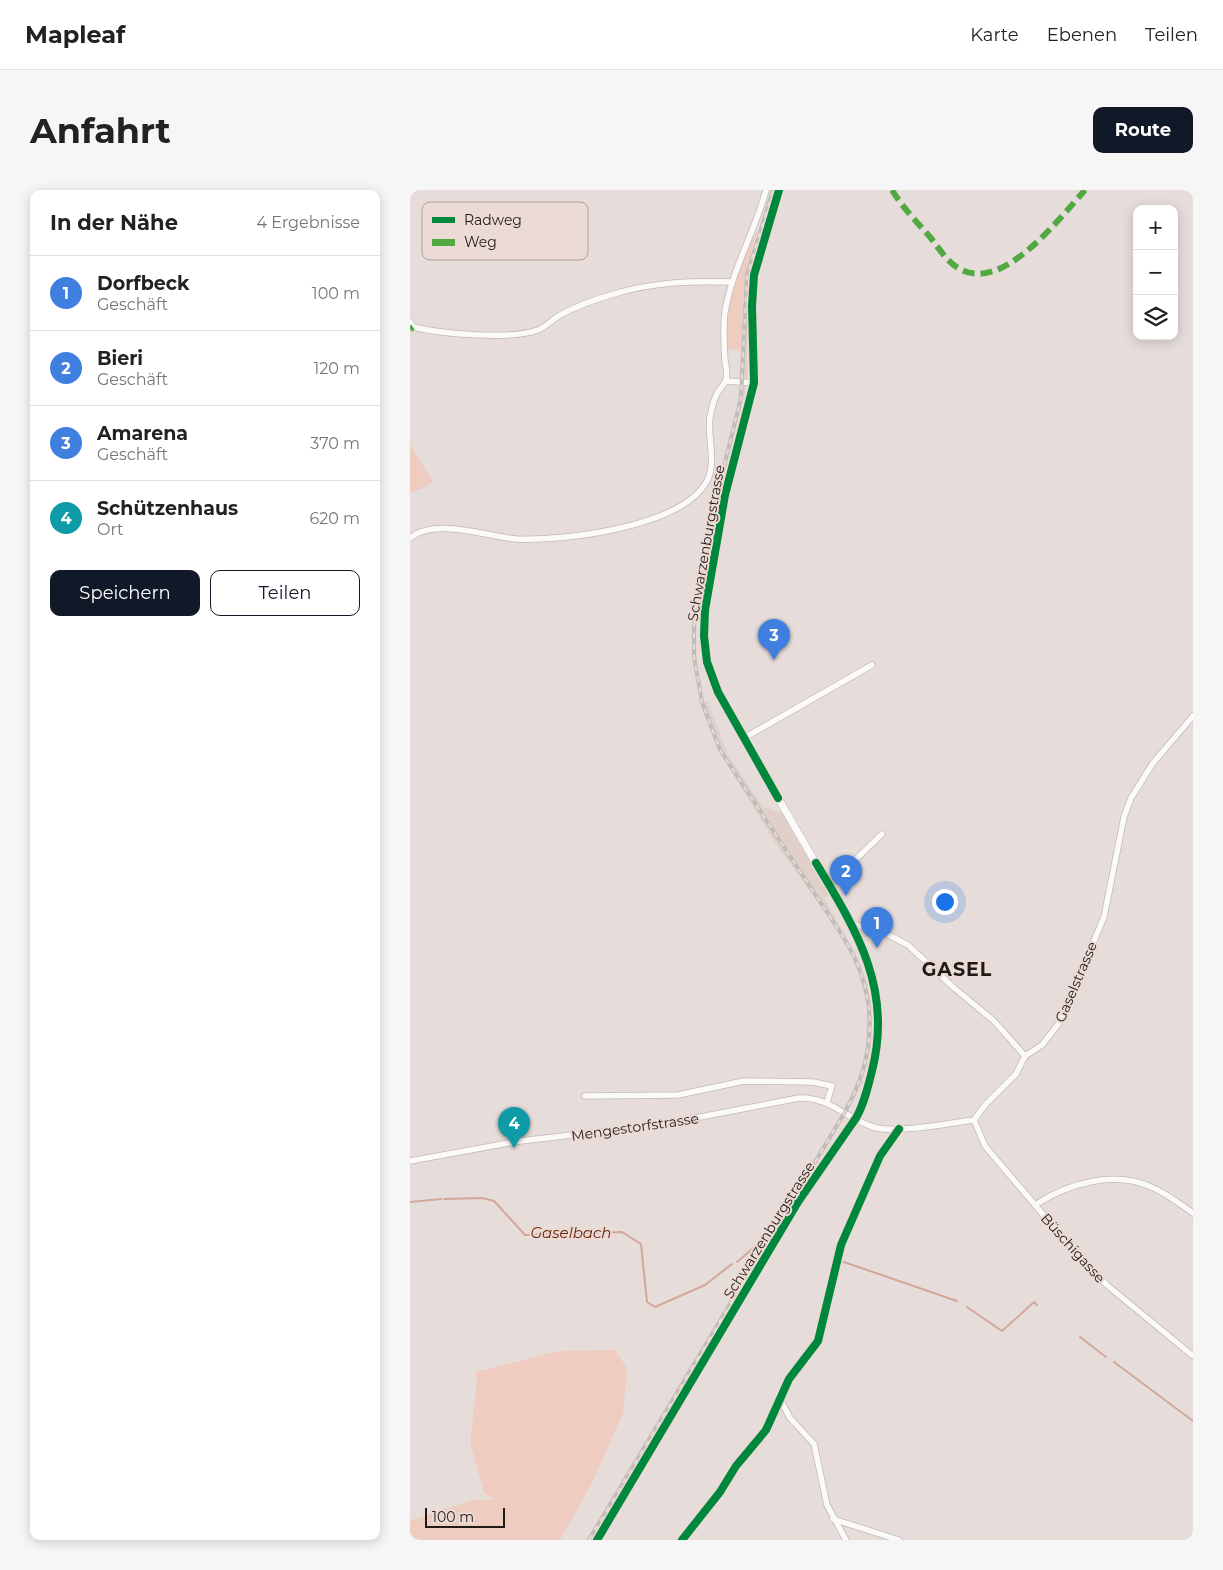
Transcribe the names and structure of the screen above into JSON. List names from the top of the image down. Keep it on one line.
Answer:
{"streets":{"main road":["Schwarzenburgstrasse"],"street":["Gaselstrasse","Mengestorfstrasse","Büschigasse"]},"crossings":[["Schwarzenburgstrasse","Mengestorfstrasse"],["Gaselstrasse","Büschigasse"]],"districts":["GASEL"],"water":["Gaselbach"],"legend":["Radweg","Weg"],"scale_bar":"100 m","page":{"header":"Mapleaf","nav":["Karte","Ebenen","Teilen"],"buttons":["Route",["Speichern","Teilen"]],"title":"Anfahrt","heading":["In der Nähe","4 Ergebnisse"],"map_buttons":["+","−"],"list":[{"mark":"1","name":"Dorfbeck","note":"Geschäft","value":"100 m"},{"mark":"2","name":"Bieri","note":"Geschäft","value":"120 m"},{"mark":"3","name":"Amarena","note":"Geschäft","value":"370 m"},{"mark":"4","name":"Schützenhaus","note":"Ort","value":"620 m"}],"pins":["3","2","1","4"],"scale":"100 m"}}
